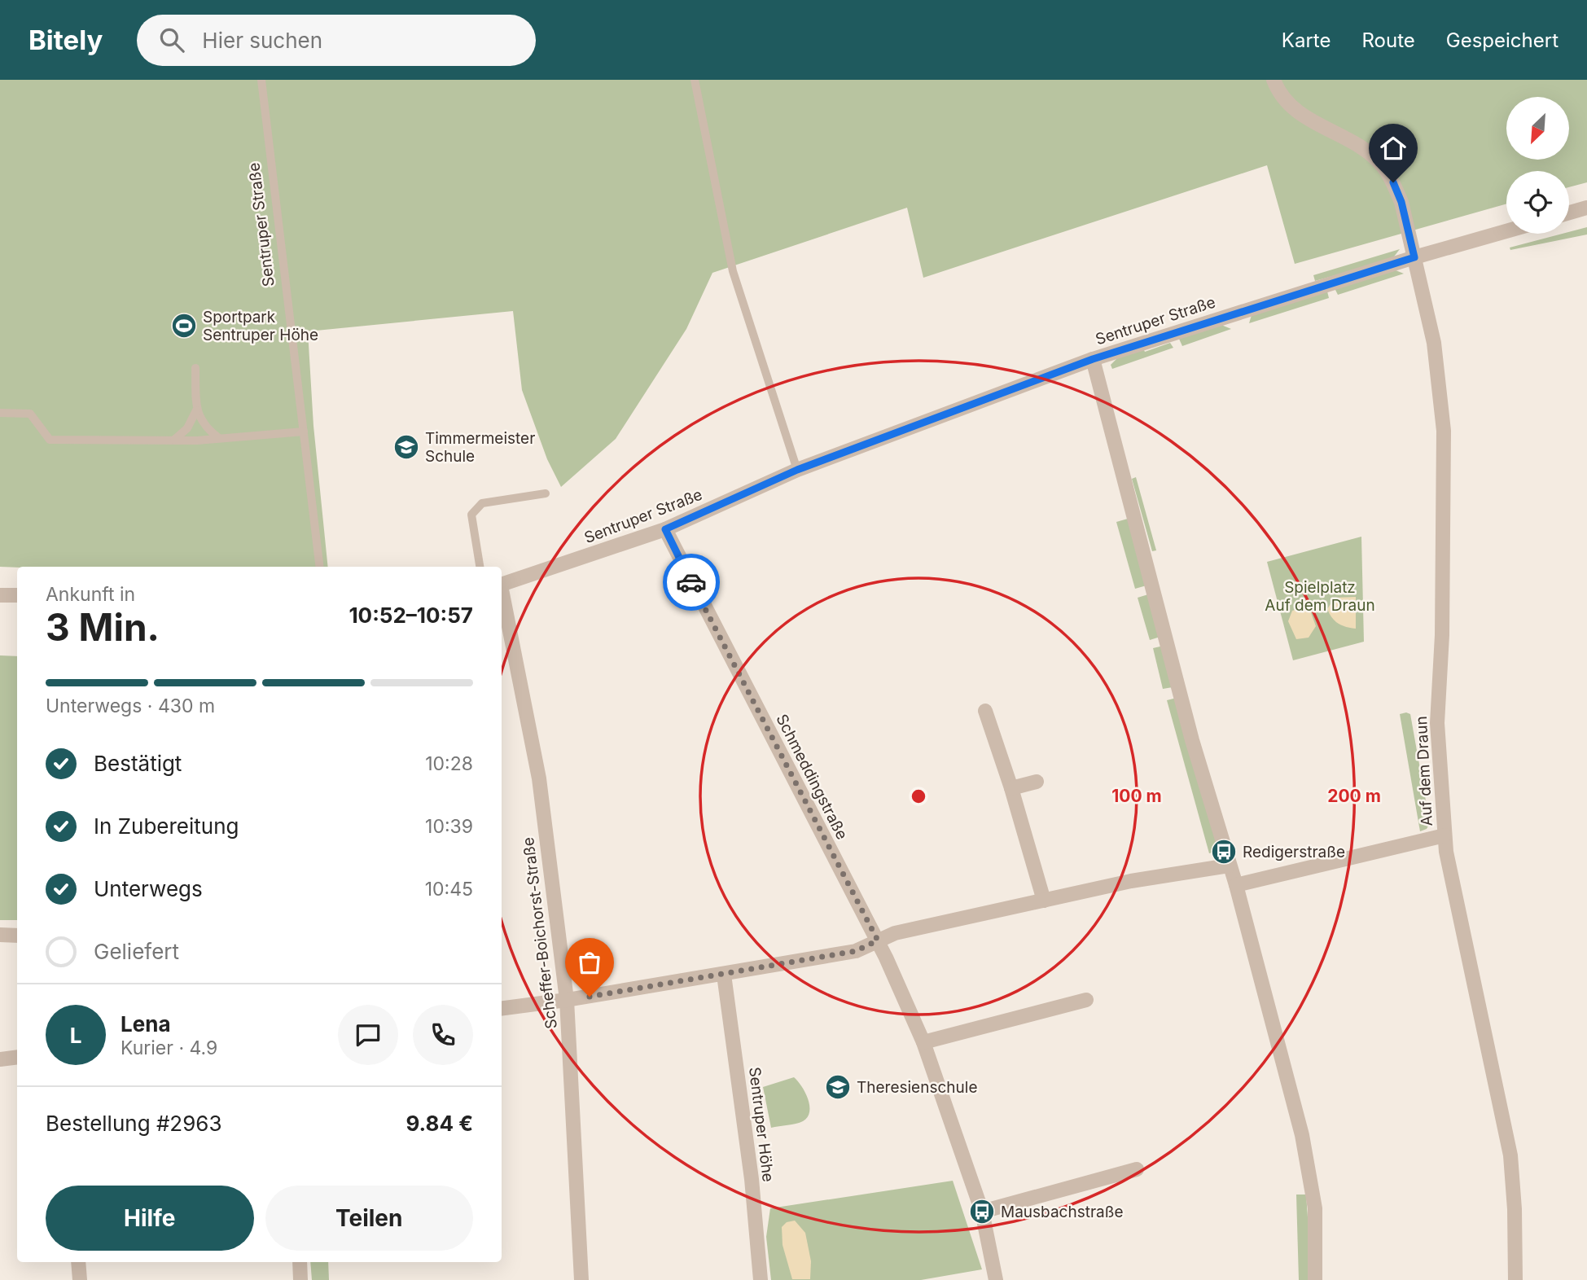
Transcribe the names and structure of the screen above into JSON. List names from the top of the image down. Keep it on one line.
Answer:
{"streets":{"street":["Sentruper Straße","Auf dem Draun","Schmeddingstraße","Scheffer-Boichorst-Straße","Sentruper Höhe"]},"crossings":[["Sentruper Straße","Auf dem Draun"],["Sentruper Straße","Schmeddingstraße"]],"parks":["Spielplatz Auf dem Draun"],"places":{"sports":["Sportpark Sentruper Höhe"],"school or university":["Timmermeister Schule","Theresienschule"],"bus stop":["Redigerstraße","Mausbachstraße"]},"north":"bottom left","page":{"header":"Bitely","search":"Hier suchen","nav":["Karte","Route","Gespeichert"],"heading":["3 Min.","Ankunft in","10:52–10:57"],"panel":["Lena","Kurier · 4.9","Bestellung #2963","9.84 €"],"bar":"Unterwegs · 430 m","list":[["Bestätigt","10:28"],["In Zubereitung","10:39"],["Unterwegs","10:45"],"Geliefert"],"round":"L","buttons":["Hilfe","Teilen"]},"rings":["100 m","200 m"]}
